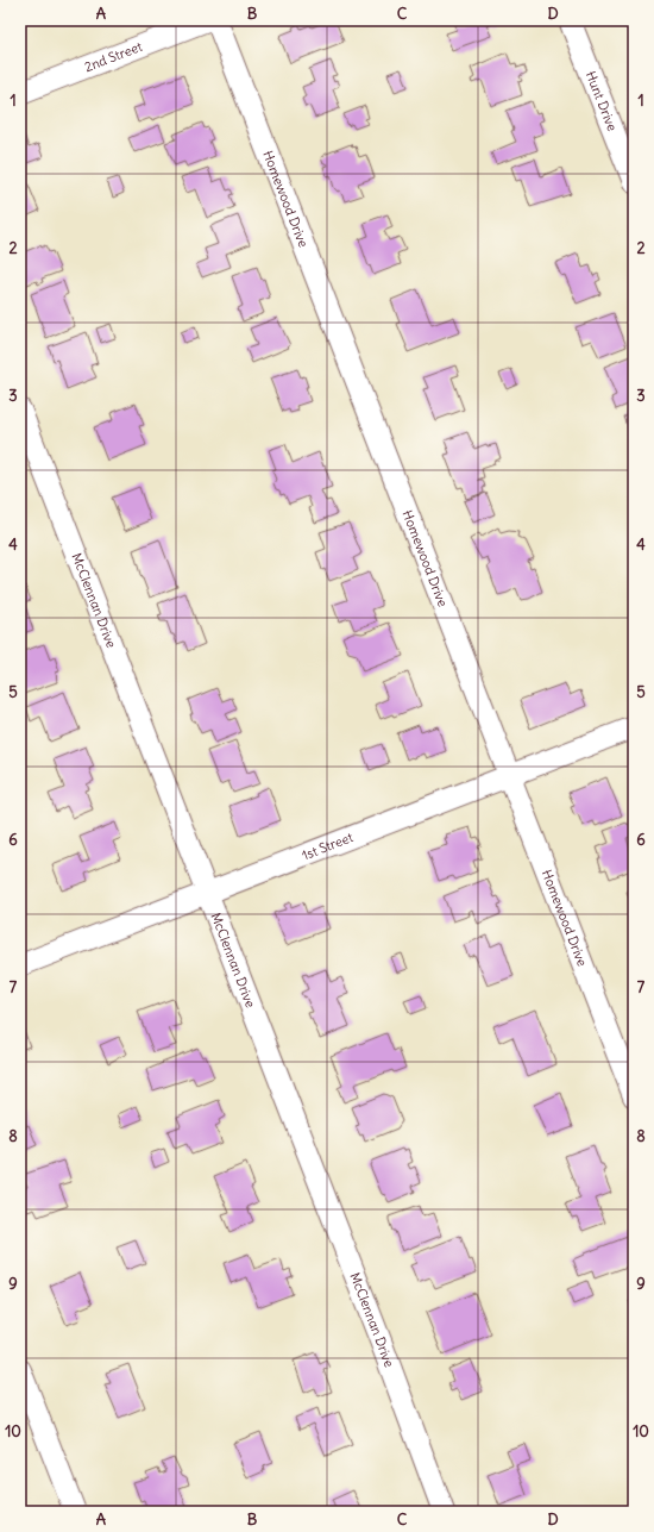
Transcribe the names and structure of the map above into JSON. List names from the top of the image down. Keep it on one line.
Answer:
{"streets":{"street":["2nd Street","Hunt Drive","Homewood Drive","McClennan Drive","1st Street"]},"crossings":[["Homewood Drive","1st Street"],["McClennan Drive","1st Street"]],"grid":{"columns":["A","B","C","D"],"rows":["1","2","3","4","5","6","7","8","9","10"]}}
